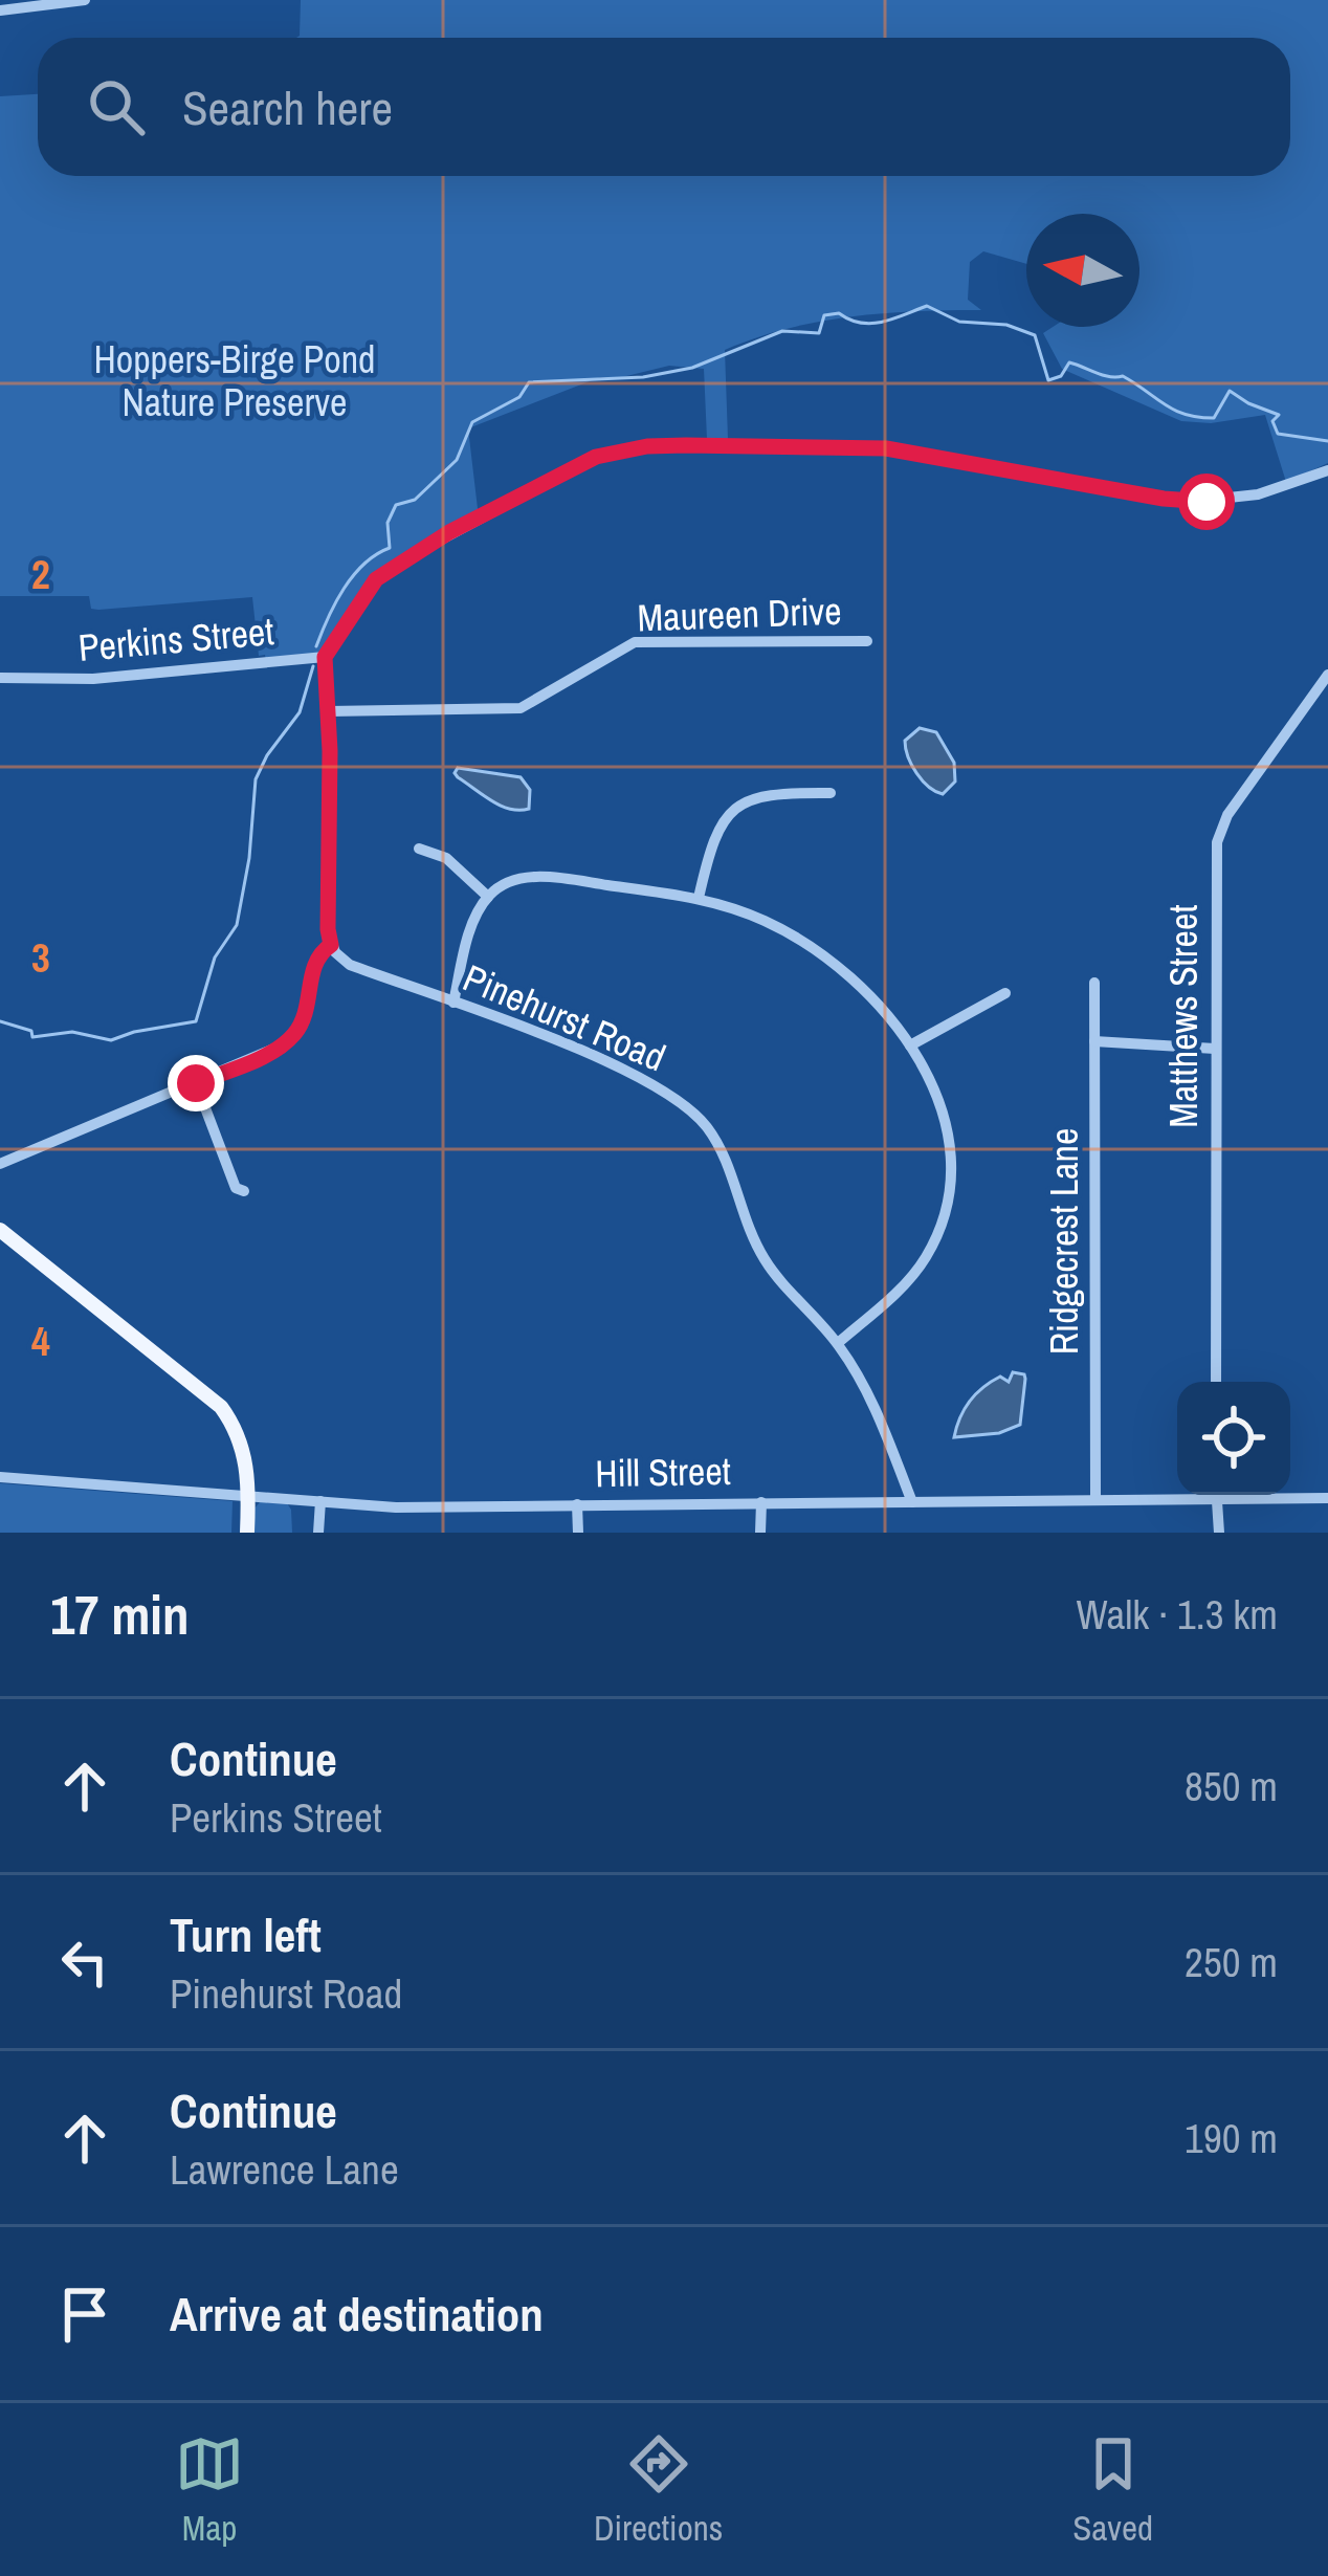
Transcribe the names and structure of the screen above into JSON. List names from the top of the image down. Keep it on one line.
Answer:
{"streets":{"street":["Maureen Drive","Perkins Street","Matthews Street","Pinehurst Road","Ridgecrest Lane","Hill Street"]},"crossings":[["Pinehurst Road","Hill Street"],["Ridgecrest Lane","Hill Street"]],"parks":["Hoppers-Birge Pond Nature Preserve"],"north":"left","page":{"search":"Search here","heading":["17 min","Walk · 1.3 km"],"list":[["Continue","Perkins Street","850 m"],["Turn left","Pinehurst Road","250 m"],["Continue","Lawrence Lane","190 m"],"Arrive at destination"],"nav":["Map","Directions","Saved"]},"grid":{"rows":["2","3","4"]}}
